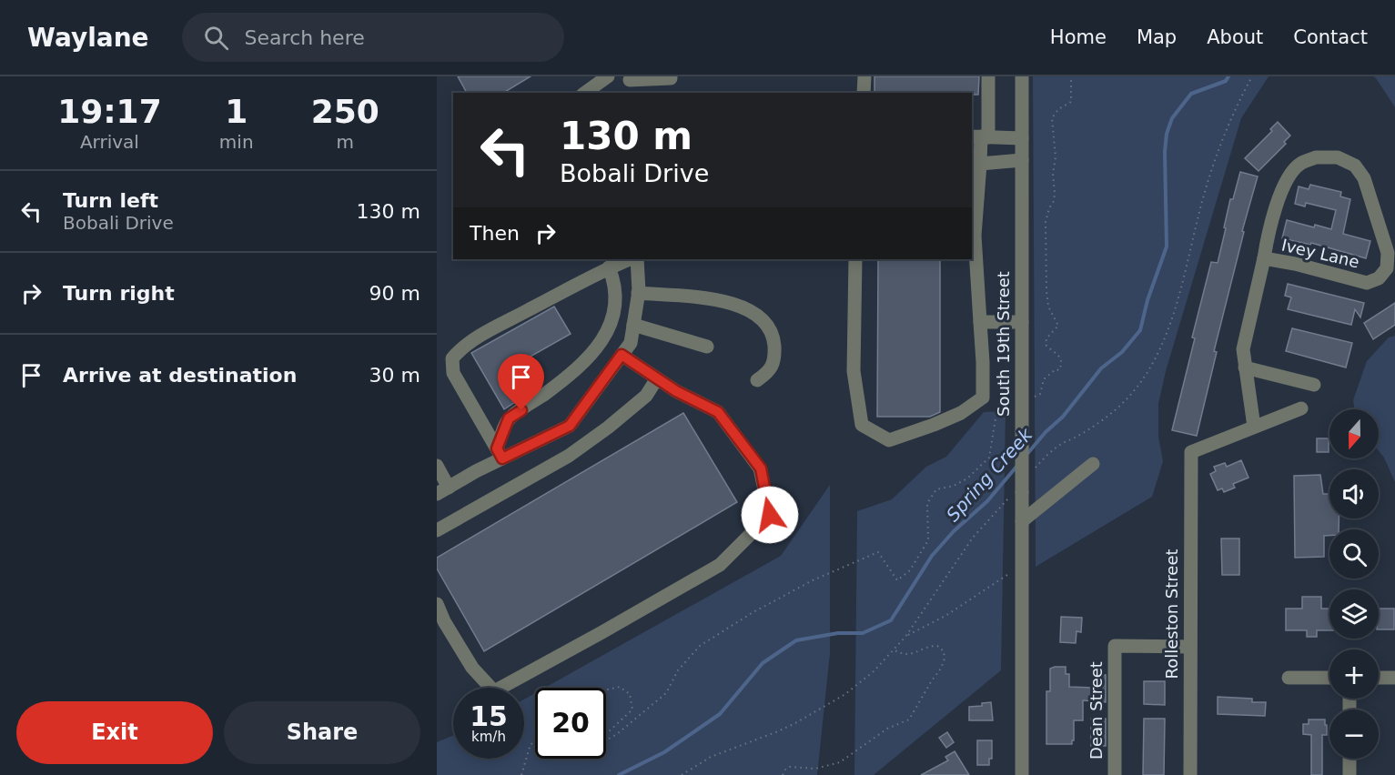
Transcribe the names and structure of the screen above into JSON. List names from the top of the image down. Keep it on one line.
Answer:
{"streets":{"street":["Ivey Lane","South 19th Street","Rolleston Street","Dean Street"]},"crossings":[["Ivey Lane","Rolleston Street"],["Rolleston Street","Dean Street"]],"water":["Spring Creek"],"north":"bottom","page":{"header":"Waylane","search":"Search here","nav":["Home","Map","About","Contact"],"eta":["19:17","Arrival","1","min","250","m"],"turn":["130 m","Bobali Drive"],"list":[{"name":"Turn left","note":"Bobali Drive","value":"130 m"},{"name":"Turn right","value":"90 m"},{"name":"Arrive at destination","value":"30 m"}],"then":"Then","map_buttons":["+","−"],"speed":"15 km/h","limit":"20","buttons":["Exit","Share"]}}
